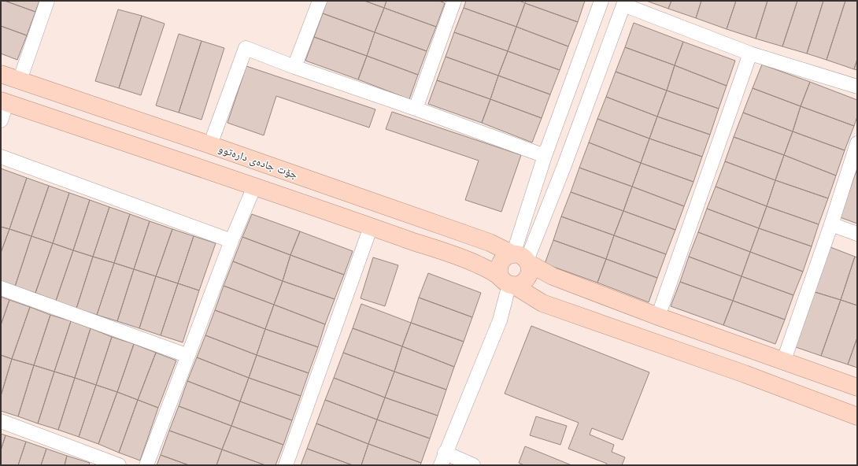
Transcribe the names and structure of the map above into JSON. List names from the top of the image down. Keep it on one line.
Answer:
{"streets":{"main road":["جۆت جادەی دارەتوو"]}}
